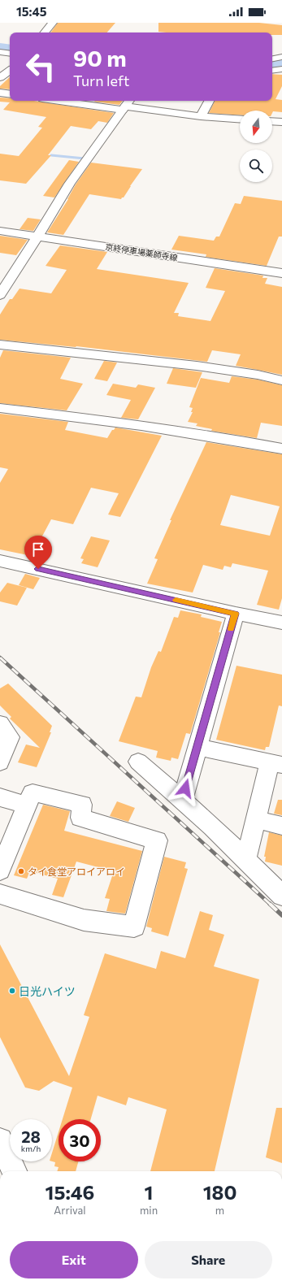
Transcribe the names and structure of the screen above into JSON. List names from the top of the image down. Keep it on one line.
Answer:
{"streets":{"street":["京終停車場薬師寺線"]},"places":["タイ食堂アロイアロイ","日光ハイツ"],"north":"bottom","page":{"status":"15:45","turn":["90 m","Turn left"],"speed":"28 km/h","limit":"30","eta":["15:46","Arrival","1","min","180","m"],"buttons":["Exit","Share"]}}
